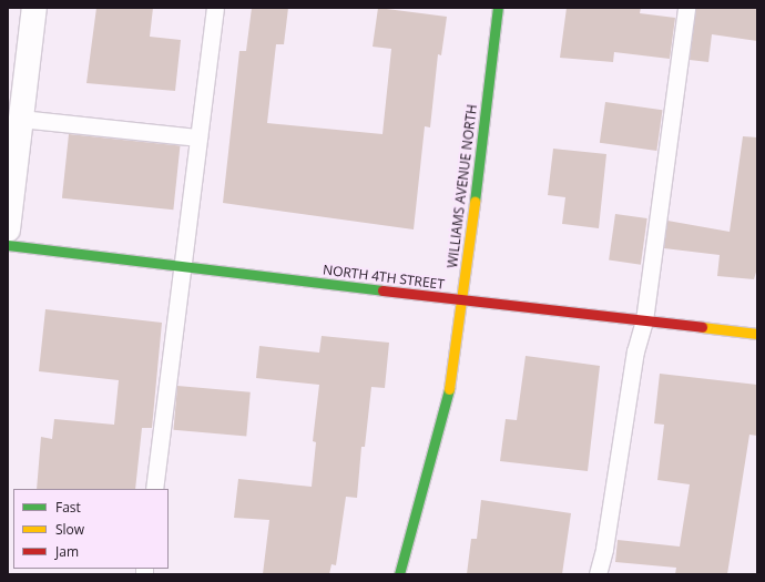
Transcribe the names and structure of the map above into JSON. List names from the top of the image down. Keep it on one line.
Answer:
{"streets":{"main road":["WILLIAMS AVENUE NORTH","NORTH 4TH STREET"]},"crossings":[["WILLIAMS AVENUE NORTH","NORTH 4TH STREET"]],"legend":["Fast","Slow","Jam"]}
